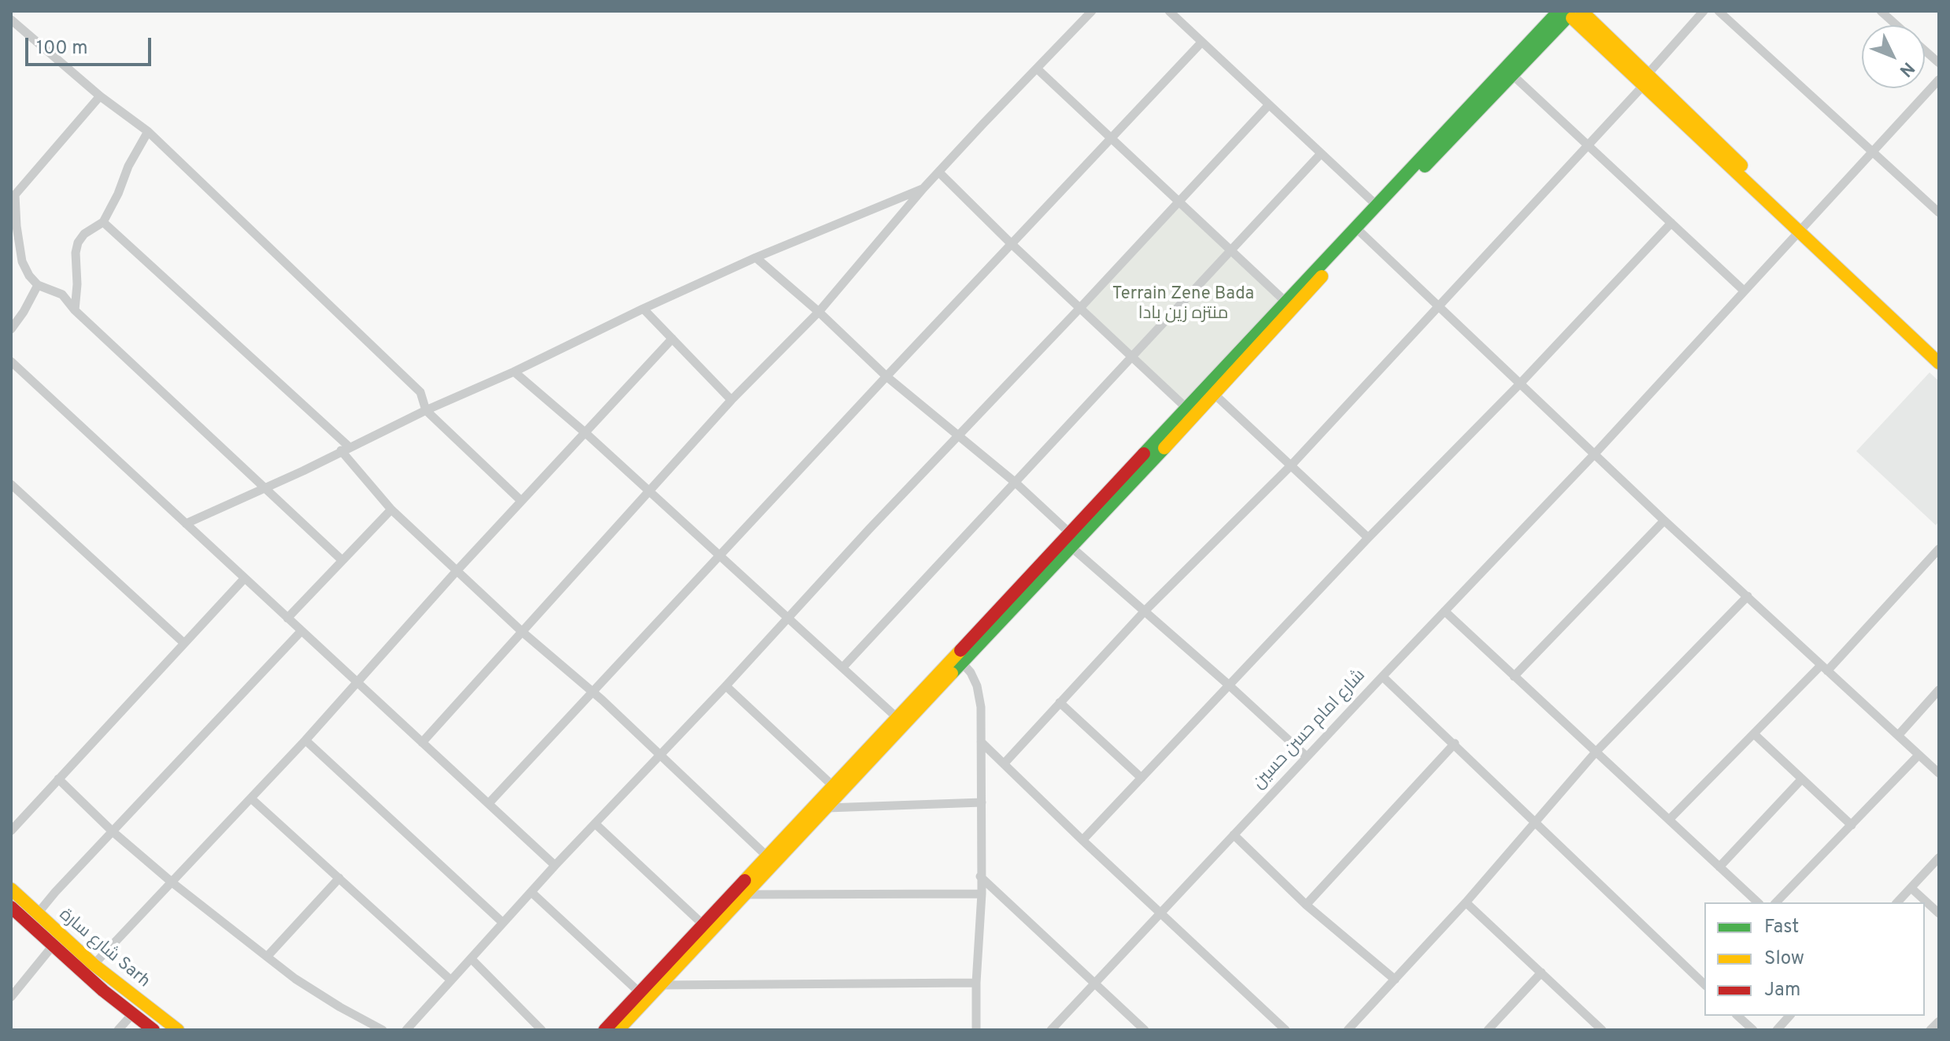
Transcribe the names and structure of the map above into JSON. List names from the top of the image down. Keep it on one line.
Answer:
{"streets":{"main road":["شارع سارة Sarh"],"street":["شارع امام حسن حسين"]},"parks":["Terrain Zene Bada منتزه زين بادا"],"legend":["Fast","Slow","Jam"],"scale_bar":"100 m","north":"bottom right"}
